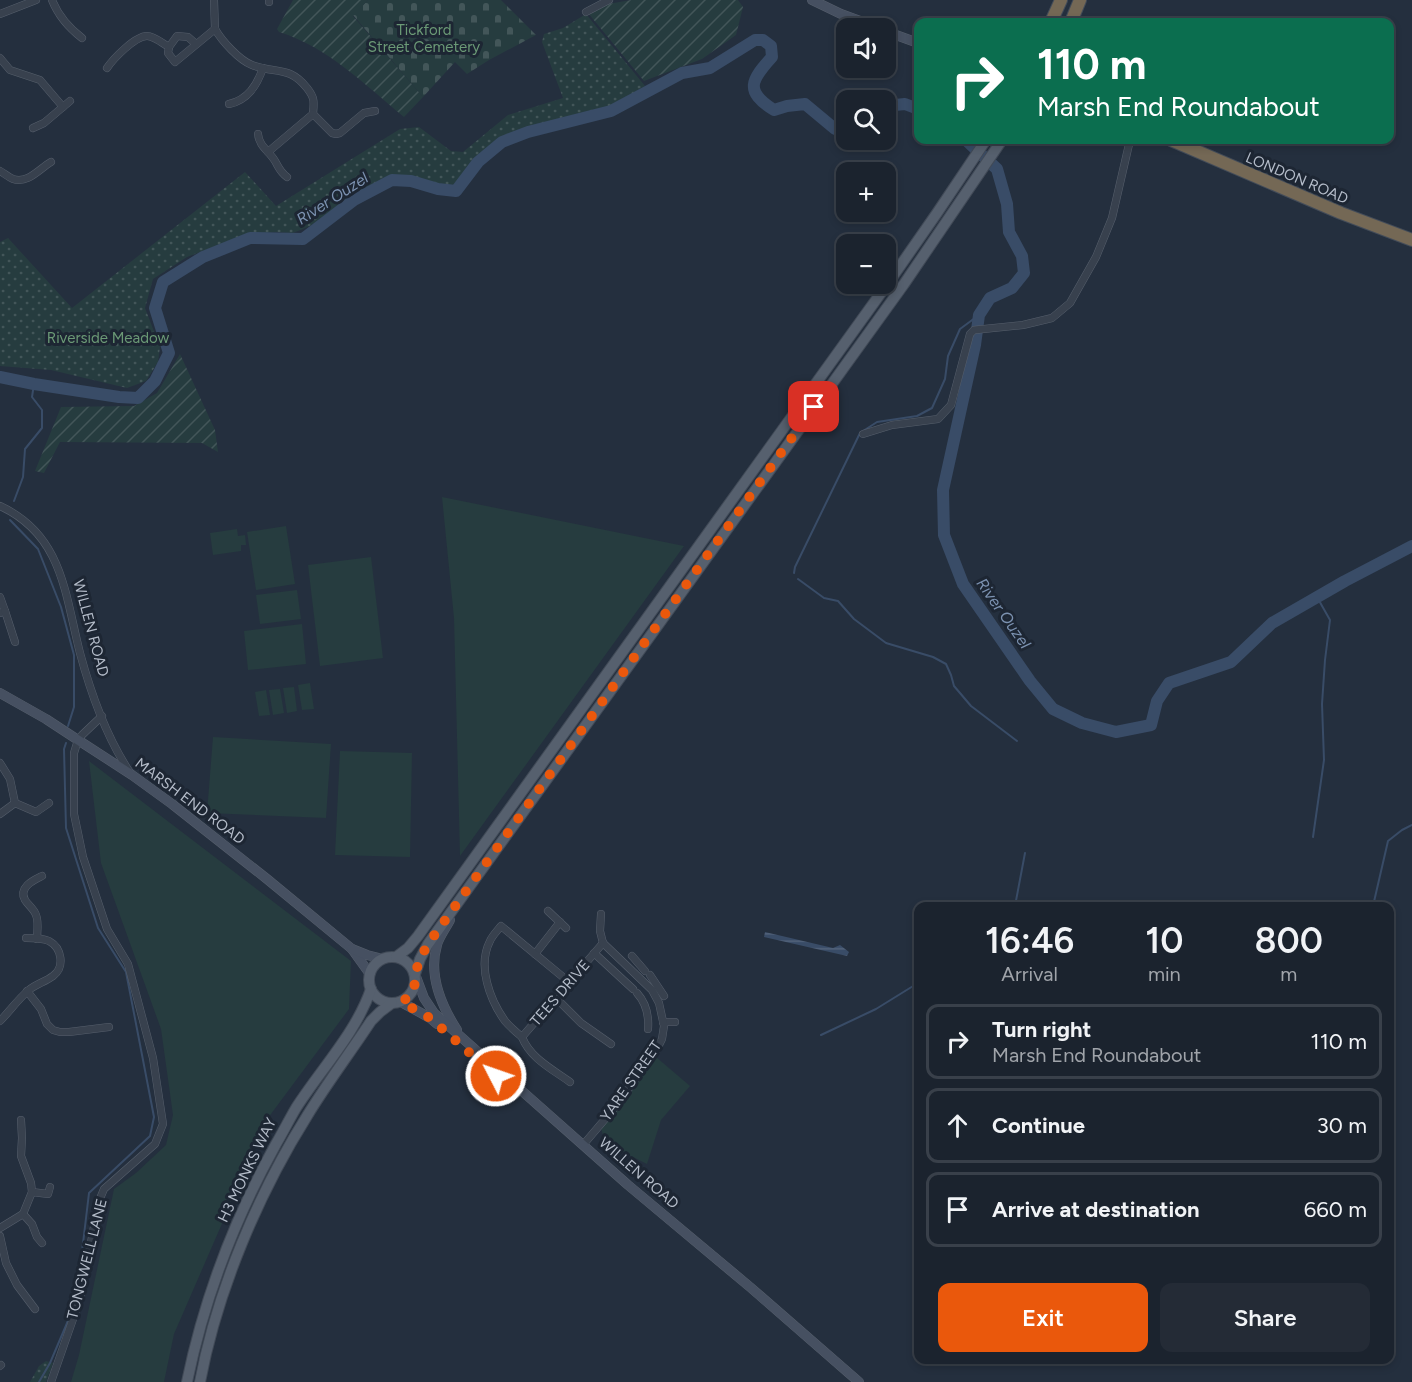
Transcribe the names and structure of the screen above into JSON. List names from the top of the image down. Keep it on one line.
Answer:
{"streets":{"highway":["LONDON ROAD"],"main road":["H3 MONKS WAY"],"street":["WILLEN ROAD","MARSH END ROAD","TEES DRIVE","YARE STREET","TONGWELL LANE"]},"crossings":[["WILLEN ROAD","MARSH END ROAD"],["WILLEN ROAD","YARE STREET"],["WILLEN ROAD","H3 MONKS WAY"],["MARSH END ROAD","H3 MONKS WAY"],["MARSH END ROAD","TONGWELL LANE"],["TEES DRIVE","YARE STREET"]],"water":["River Ouzel"],"parks":["Tickford Street Cemetery","Riverside Meadow"],"page":{"map_buttons":["+","−"],"turn":["110 m","Marsh End Roundabout"],"eta":["16:46","Arrival","10","min","800","m"],"list":[{"name":"Turn right","note":"Marsh End Roundabout","value":"110 m"},{"name":"Continue","value":"30 m"},{"name":"Arrive at destination","value":"660 m"}],"buttons":["Exit","Share"]}}
